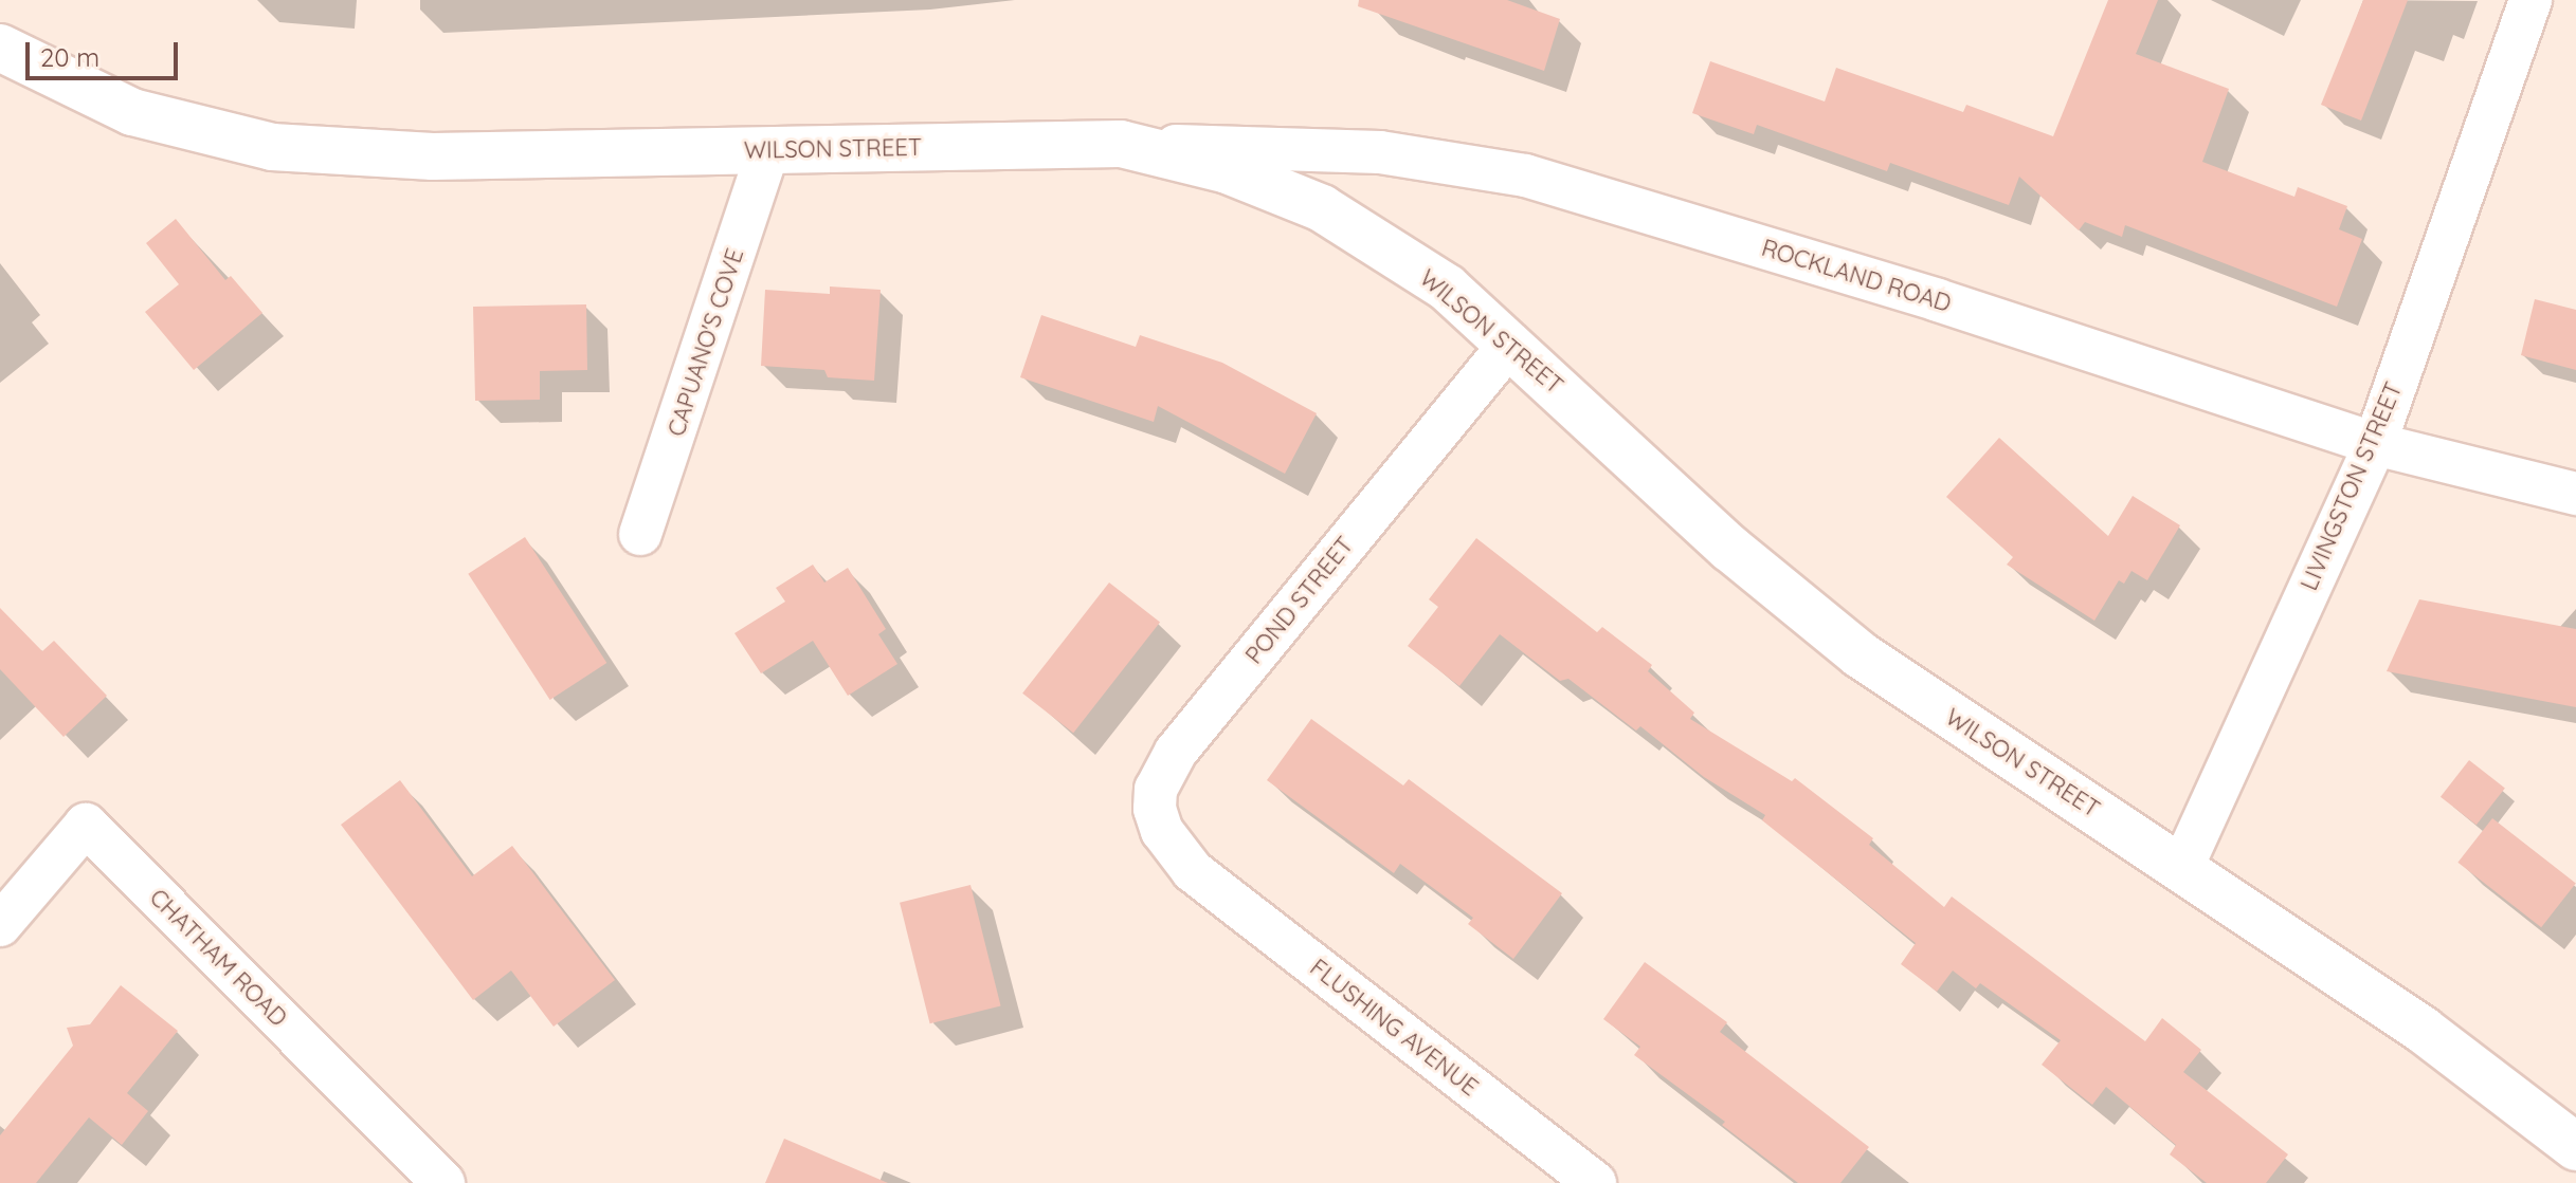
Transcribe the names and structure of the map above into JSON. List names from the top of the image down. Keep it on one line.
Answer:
{"streets":{"main road":["WILSON STREET"],"street":["ROCKLAND ROAD","CAPUANO'S COVE","LIVINGSTON STREET","POND STREET","CHATHAM ROAD","FLUSHING AVENUE"]},"crossings":[["WILSON STREET","ROCKLAND ROAD"],["WILSON STREET","CAPUANO'S COVE"],["WILSON STREET","LIVINGSTON STREET"],["WILSON STREET","POND STREET"],["ROCKLAND ROAD","LIVINGSTON STREET"],["POND STREET","FLUSHING AVENUE"]],"scale_bar":"20 m"}
